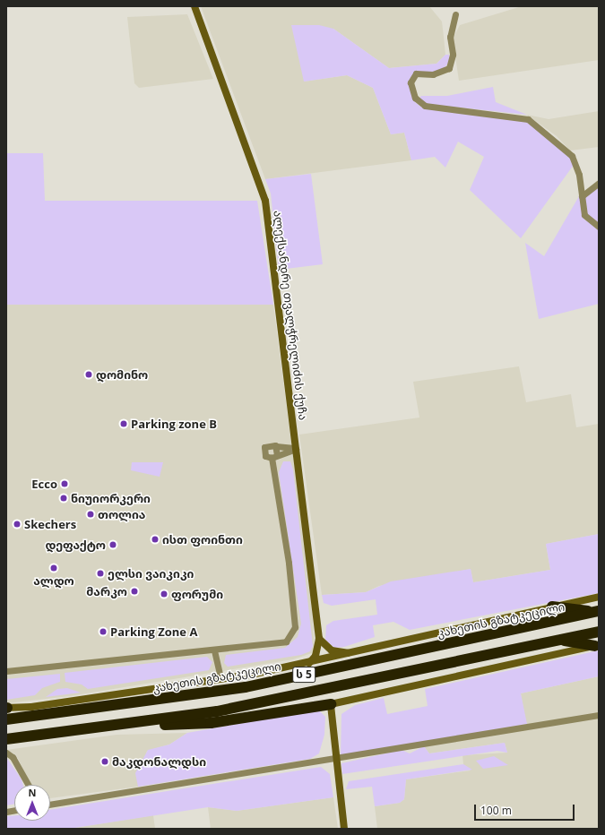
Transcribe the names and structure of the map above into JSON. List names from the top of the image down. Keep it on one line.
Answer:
{"streets":{"highway":["კახეთის გზატკეცილი","ს 5"],"street":["ალექსანდრე თვალჭრელიძის ქუჩა"]},"crossings":[["ალექსანდრე თვალჭრელიძის ქუჩა","კახეთის გზატკეცილი"]],"places":["დომინო","Parking zone B","Ecco","ნიუიორკერი","თოლია","Skechers","ისთ ფოინთი","დეფაქტო","ალდო","ელსი ვაიკიკი","მარკო","ფორუმი","Parking Zone A","მაკდონალდსი"],"scale_bar":"100 m","north":"top"}
